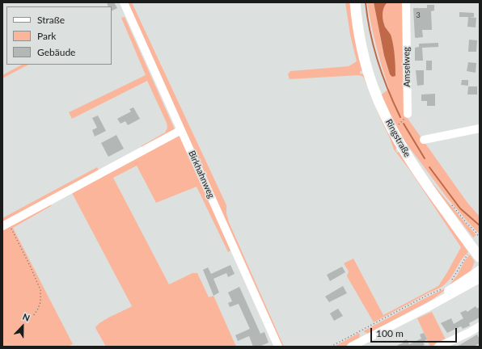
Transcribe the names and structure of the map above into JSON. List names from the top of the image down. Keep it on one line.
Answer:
{"streets":{"main road":["Ringstraße"],"street":["Amselweg","Birkhahnweg"]},"house_numbers":["3"],"legend":["Straße","Park","Gebäude"],"scale_bar":"100 m","north":"top"}
